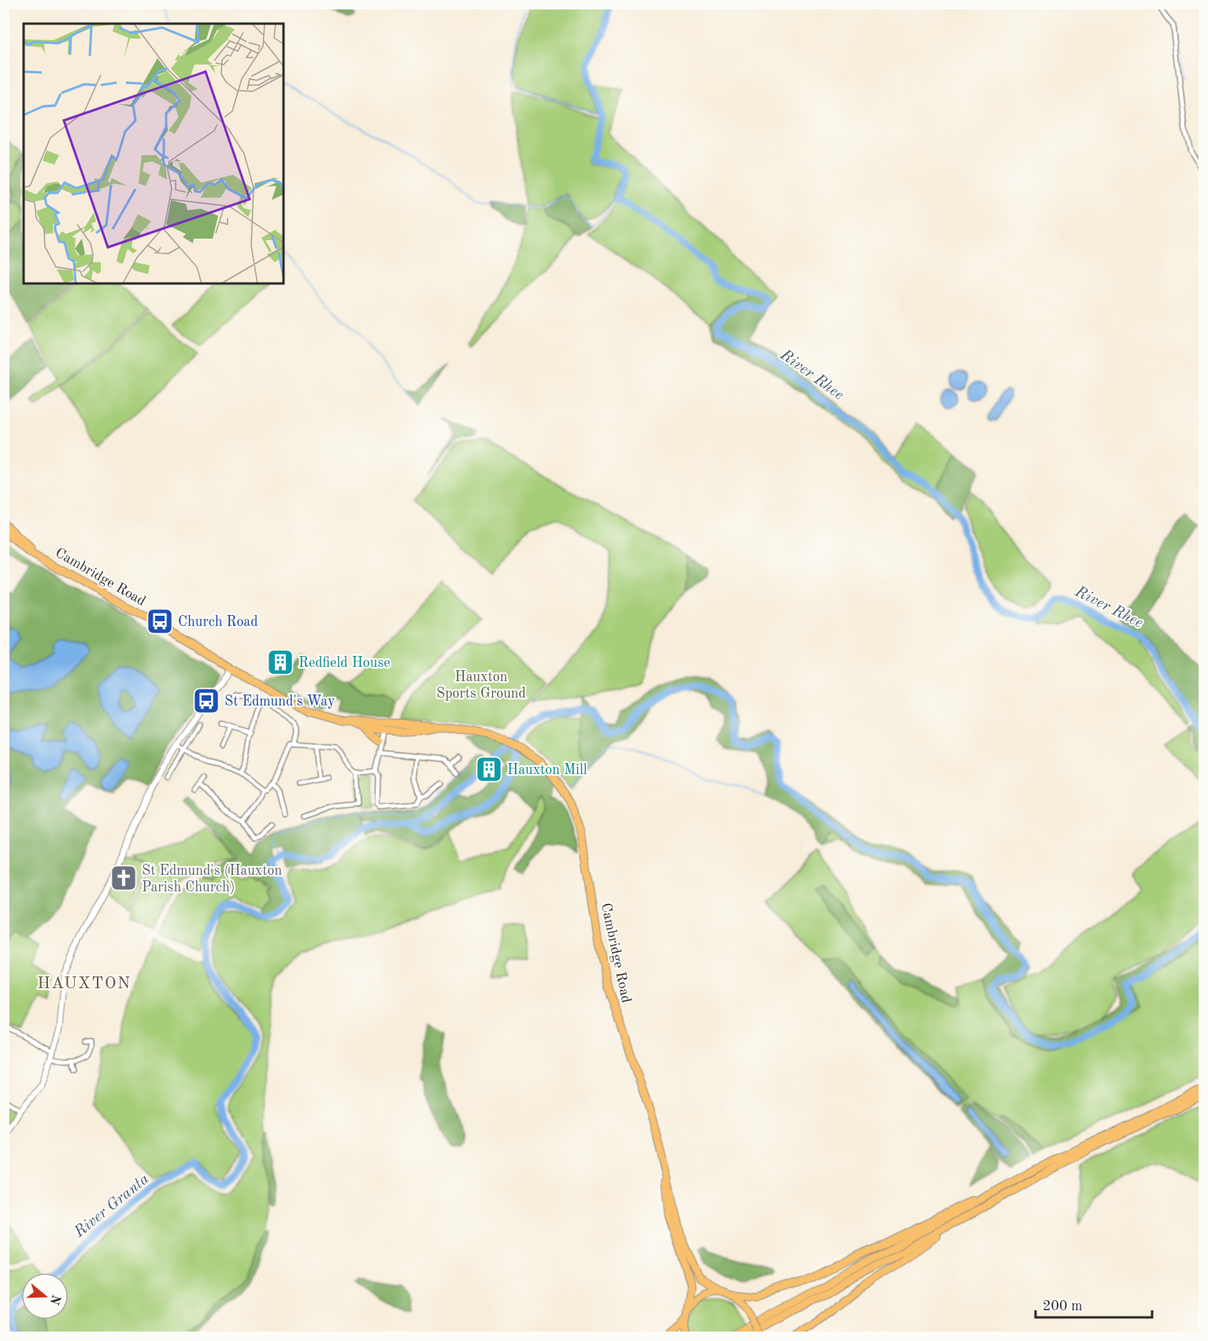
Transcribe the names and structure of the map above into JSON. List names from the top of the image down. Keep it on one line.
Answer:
{"streets":{"highway":["Cambridge Road"]},"districts":["HAUXTON"],"water":["River Rhee","River Granta"],"parks":["Hauxton Sports Ground"],"places":{"bus stop":["Church Road","St Edmund's Way"],"building":["Redfield House","Hauxton Mill"],"church":["St Edmund's (Hauxton Parish Church)"]},"scale_bar":"200 m","north":"right"}
